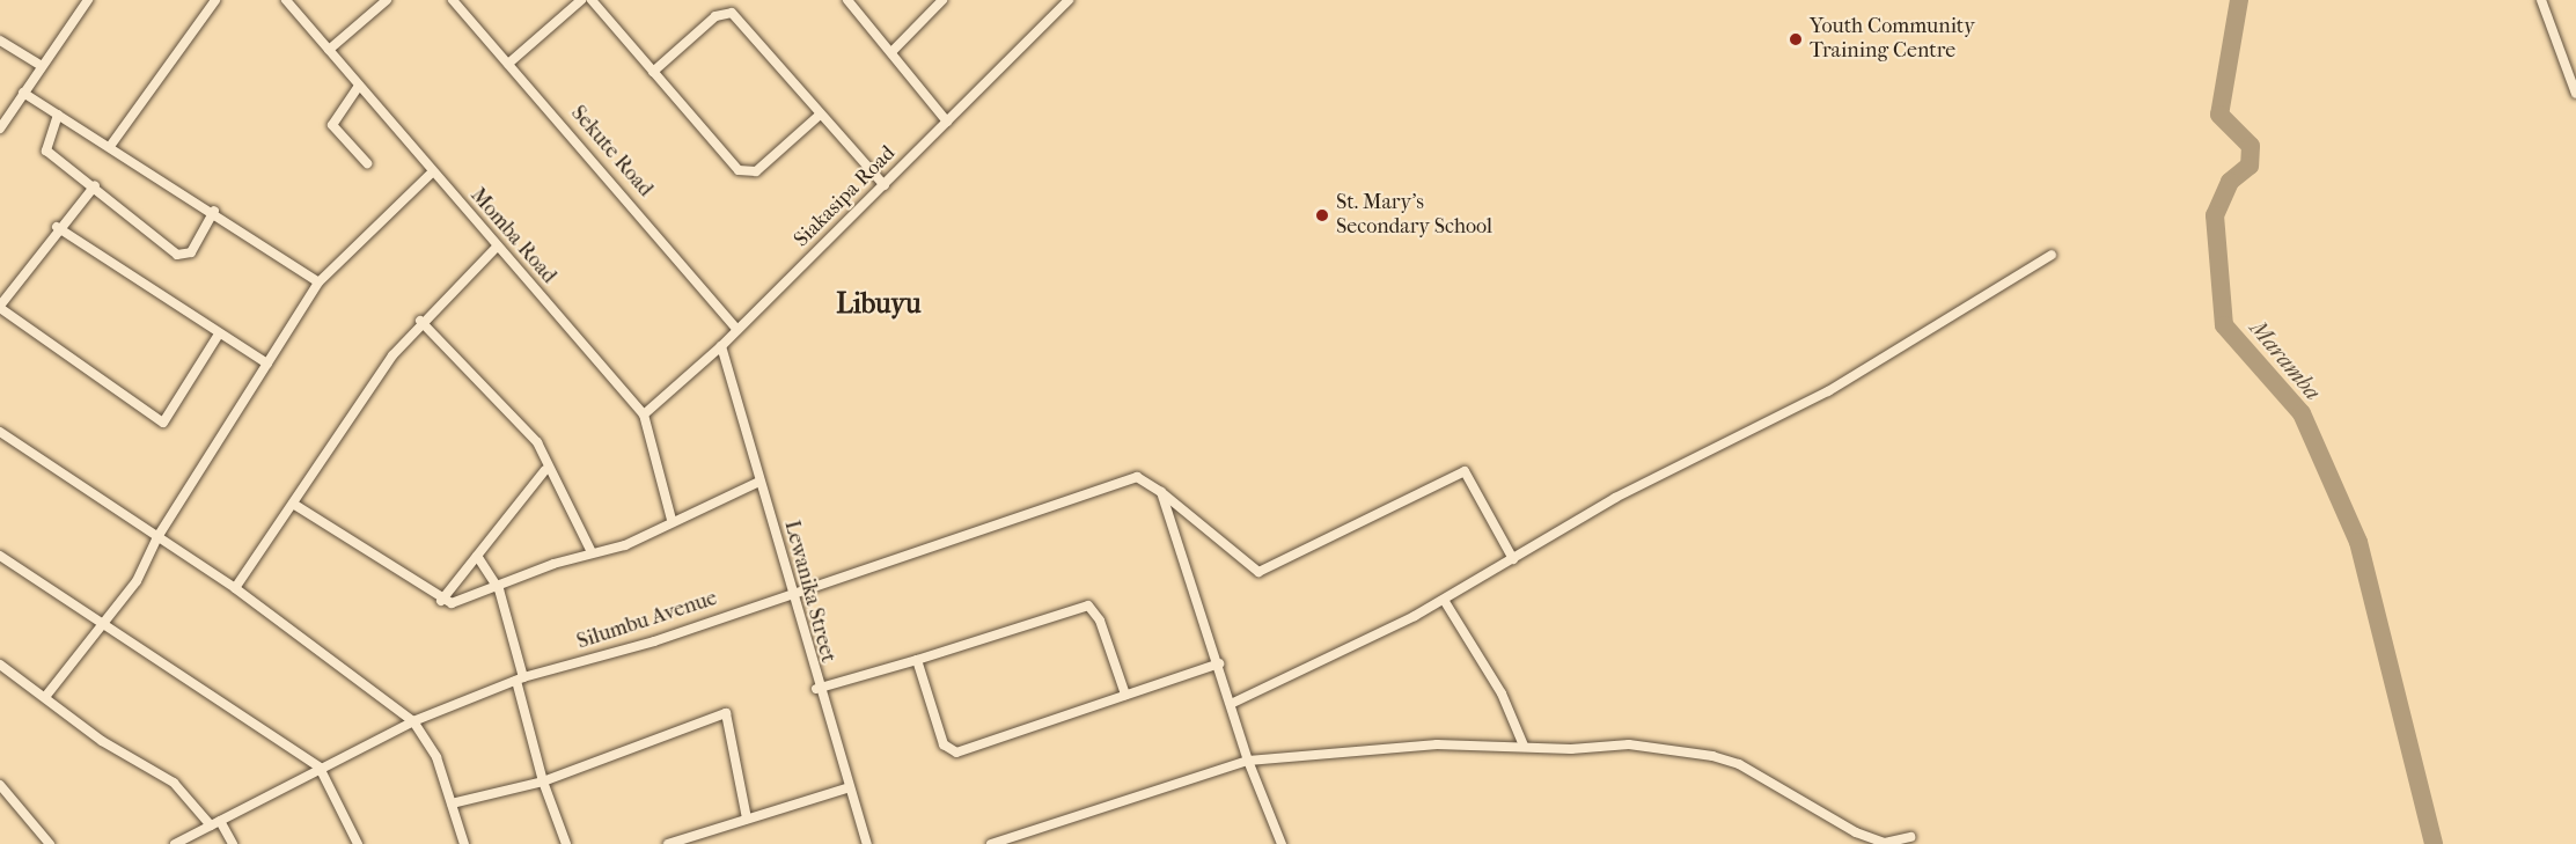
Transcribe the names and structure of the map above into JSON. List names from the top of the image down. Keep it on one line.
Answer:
{"streets":{"street":["Sekute Road","Siakasipa Road","Momba Road","Lewanika Street","Silumbu Avenue"]},"crossings":[["Sekute Road","Siakasipa Road"],["Siakasipa Road","Momba Road"],["Siakasipa Road","Lewanika Street"],["Lewanika Street","Silumbu Avenue"]],"districts":["Libuyu"],"water":["Maramba"],"places":["Youth Community Training Centre","St. Mary's Secondary School"]}
